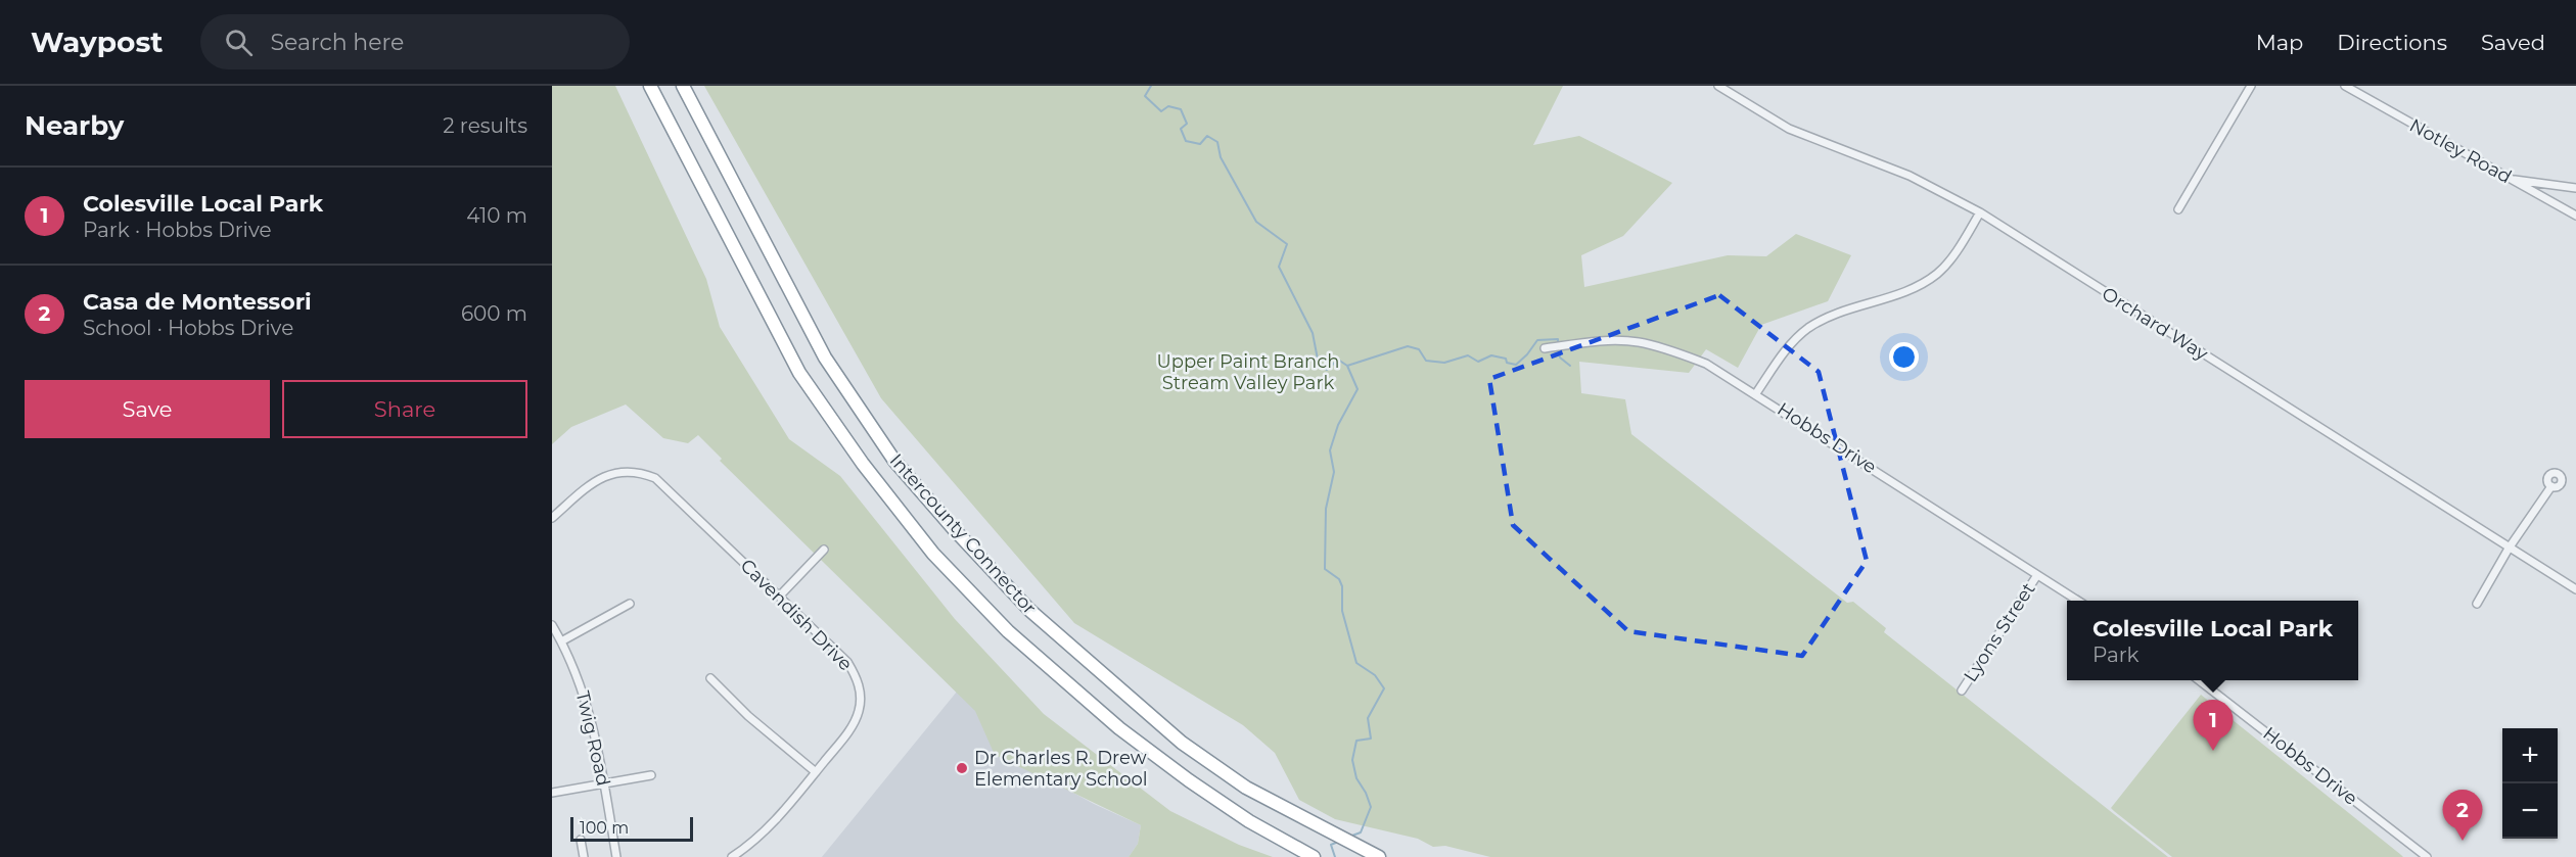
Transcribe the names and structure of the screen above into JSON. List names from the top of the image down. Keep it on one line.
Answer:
{"streets":{"highway":["Intercounty Connector"],"street":["Notley Road","Orchard Way","Hobbs Drive","Cavendish Drive","Lyons Street","Twig Road"]},"crossings":[["Hobbs Drive","Lyons Street"]],"parks":["Upper Paint Branch Stream Valley Park"],"places":["Dr Charles R. Drew Elementary School"],"scale_bar":"100 m","page":{"header":"Waypost","search":"Search here","nav":["Map","Directions","Saved"],"heading":["Nearby","2 results"],"list":[{"mark":"1","name":"Colesville Local Park","note":"Park · Hobbs Drive","value":"410 m"},{"mark":"2","name":"Casa de Montessori","note":"School · Hobbs Drive","value":"600 m"}],"buttons":["Save","Share"],"popup":["Colesville Local Park","Park"],"pins":["1","2"],"map_buttons":["+","−"],"scale":"100 m"}}
